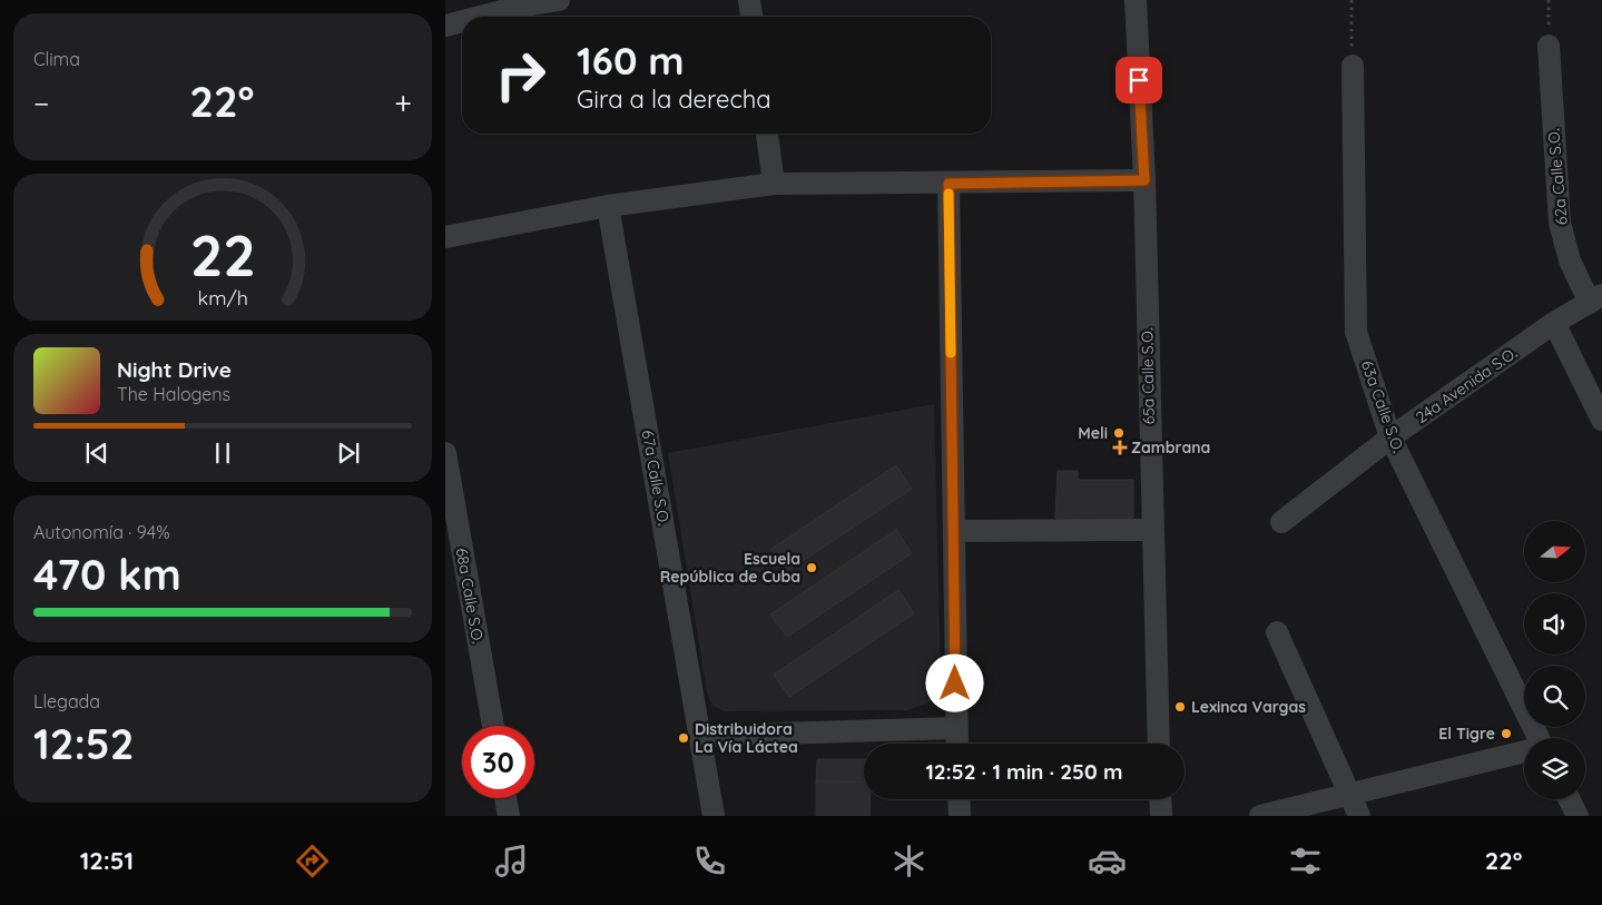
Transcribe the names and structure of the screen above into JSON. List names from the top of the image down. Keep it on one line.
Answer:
{"streets":{"street":["62a Calle S.O.","65a Calle S.O.","24a Avenida S.O.","63a Calle S.O.","67a Calle S.O.","68a Calle S.O."]},"crossings":[["62a Calle S.O.","24a Avenida S.O."],["24a Avenida S.O.","63a Calle S.O."]],"places":{"other":["Meli","Escuela República de Cuba","Lexinca Vargas","El Tigre","Distribuidora La Vía Láctea"],"health":["Zambrana"]},"north":"right","page":{"tile":["Clima",["Autonomía · 94%","470 km"],["Llegada","12:52"]],"turn":["160 m","Gira a la derecha"],"heat":["−","22°","+"],"song":["Night Drive","The Halogens"],"limit":"30","trip":"12:52 · 1 min · 250 m","tabs":["12:51","22°"],"gauge":["22","km/h"]}}
